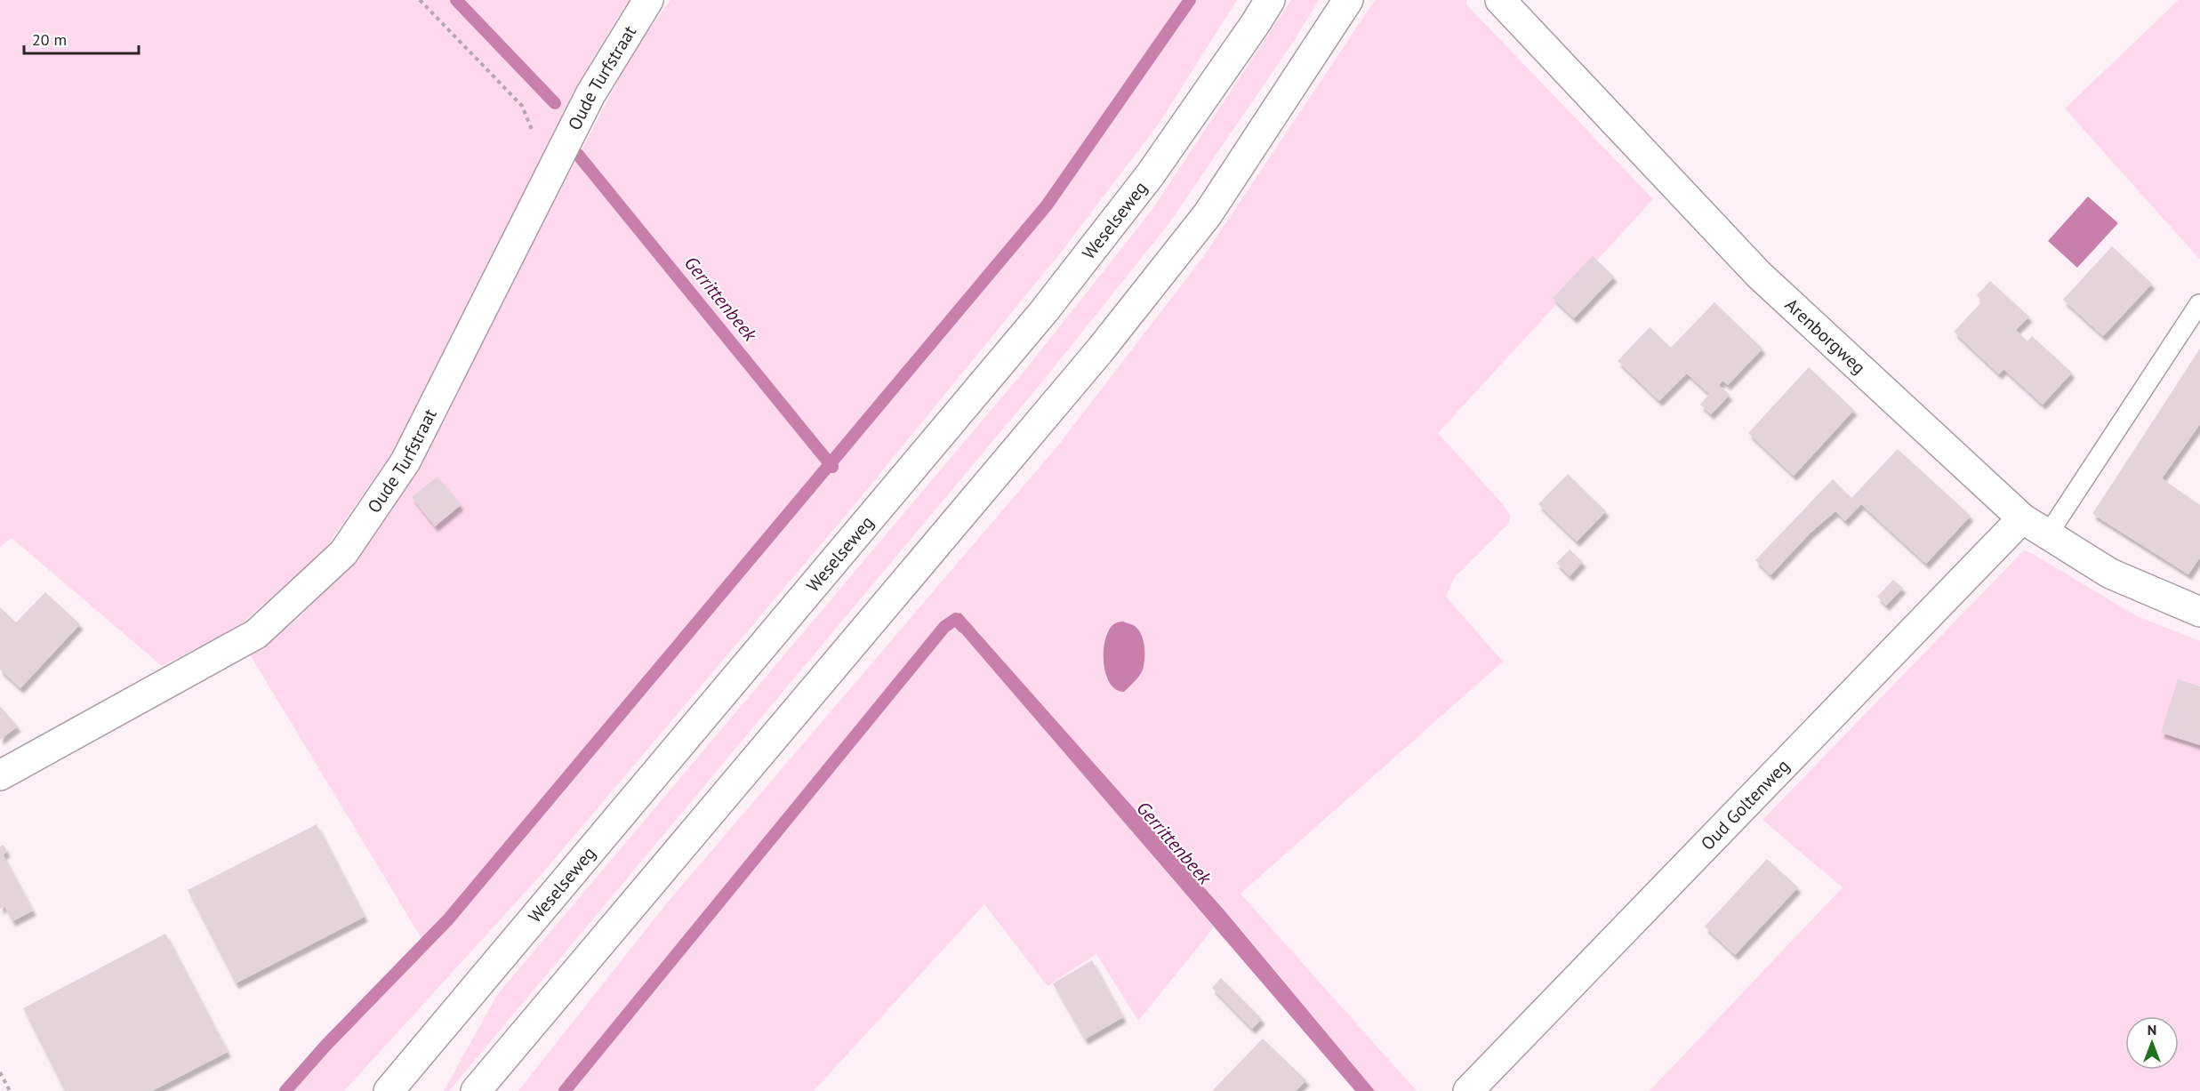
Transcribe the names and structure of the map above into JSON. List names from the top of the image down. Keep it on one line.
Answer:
{"streets":{"street":["Oude Turfstraat","Weselseweg","Arenborgweg","Oud Goltenweg"]},"crossings":[["Arenborgweg","Oud Goltenweg"]],"water":["Gerrittenbeek"],"scale_bar":"20 m","north":"top"}
